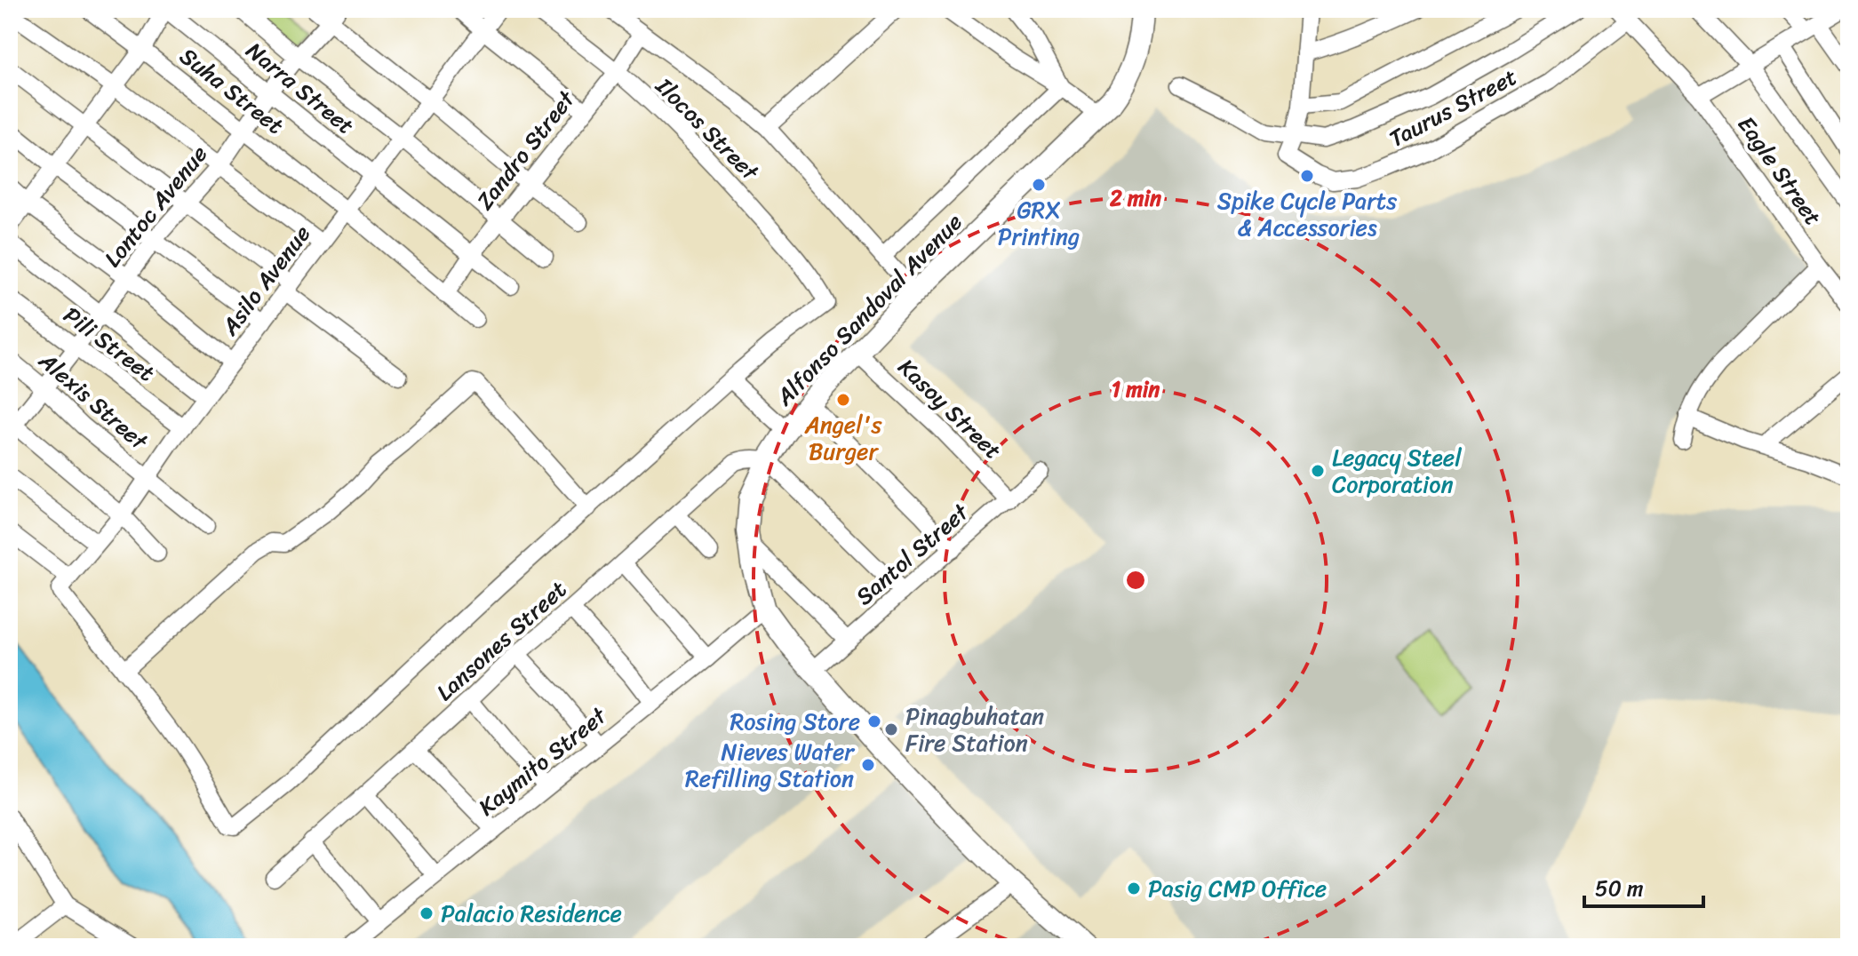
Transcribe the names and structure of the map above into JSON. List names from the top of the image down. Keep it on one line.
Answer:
{"streets":{"main road":["Alfonso Sandoval Avenue"],"street":["Narra Street","Suha Street","Taurus Street","Ilocos Street","Zandro Street","Eagle Street","Lontoc Avenue","Asilo Avenue","Pili Street","Alexis Street","Kasoy Street","Santol Street","Lansones Street","Kaymito Street"]},"crossings":[["Narra Street","Zandro Street"],["Narra Street","Lontoc Avenue"],["Narra Street","Asilo Avenue"],["Suha Street","Zandro Street"],["Suha Street","Lontoc Avenue"],["Suha Street","Asilo Avenue"],["Taurus Street","Eagle Street"],["Ilocos Street","Zandro Street"],["Lontoc Avenue","Pili Street"],["Lontoc Avenue","Alexis Street"],["Asilo Avenue","Pili Street"],["Asilo Avenue","Alexis Street"],["Alfonso Sandoval Avenue","Kasoy Street"],["Alfonso Sandoval Avenue","Santol Street"],["Alfonso Sandoval Avenue","Lansones Street"],["Alfonso Sandoval Avenue","Kaymito Street"],["Kasoy Street","Santol Street"]],"places":["Spike Cycle Parts & Accessories","GRX Printing","Angel's Burger","Legacy Steel Corporation","Rosing Store","Pinagbuhatan Fire Station","Nieves Water Refilling Station","Pasig CMP Office","Palacio Residence"],"scale_bar":"50 m","rings":["2 min","1 min"]}
